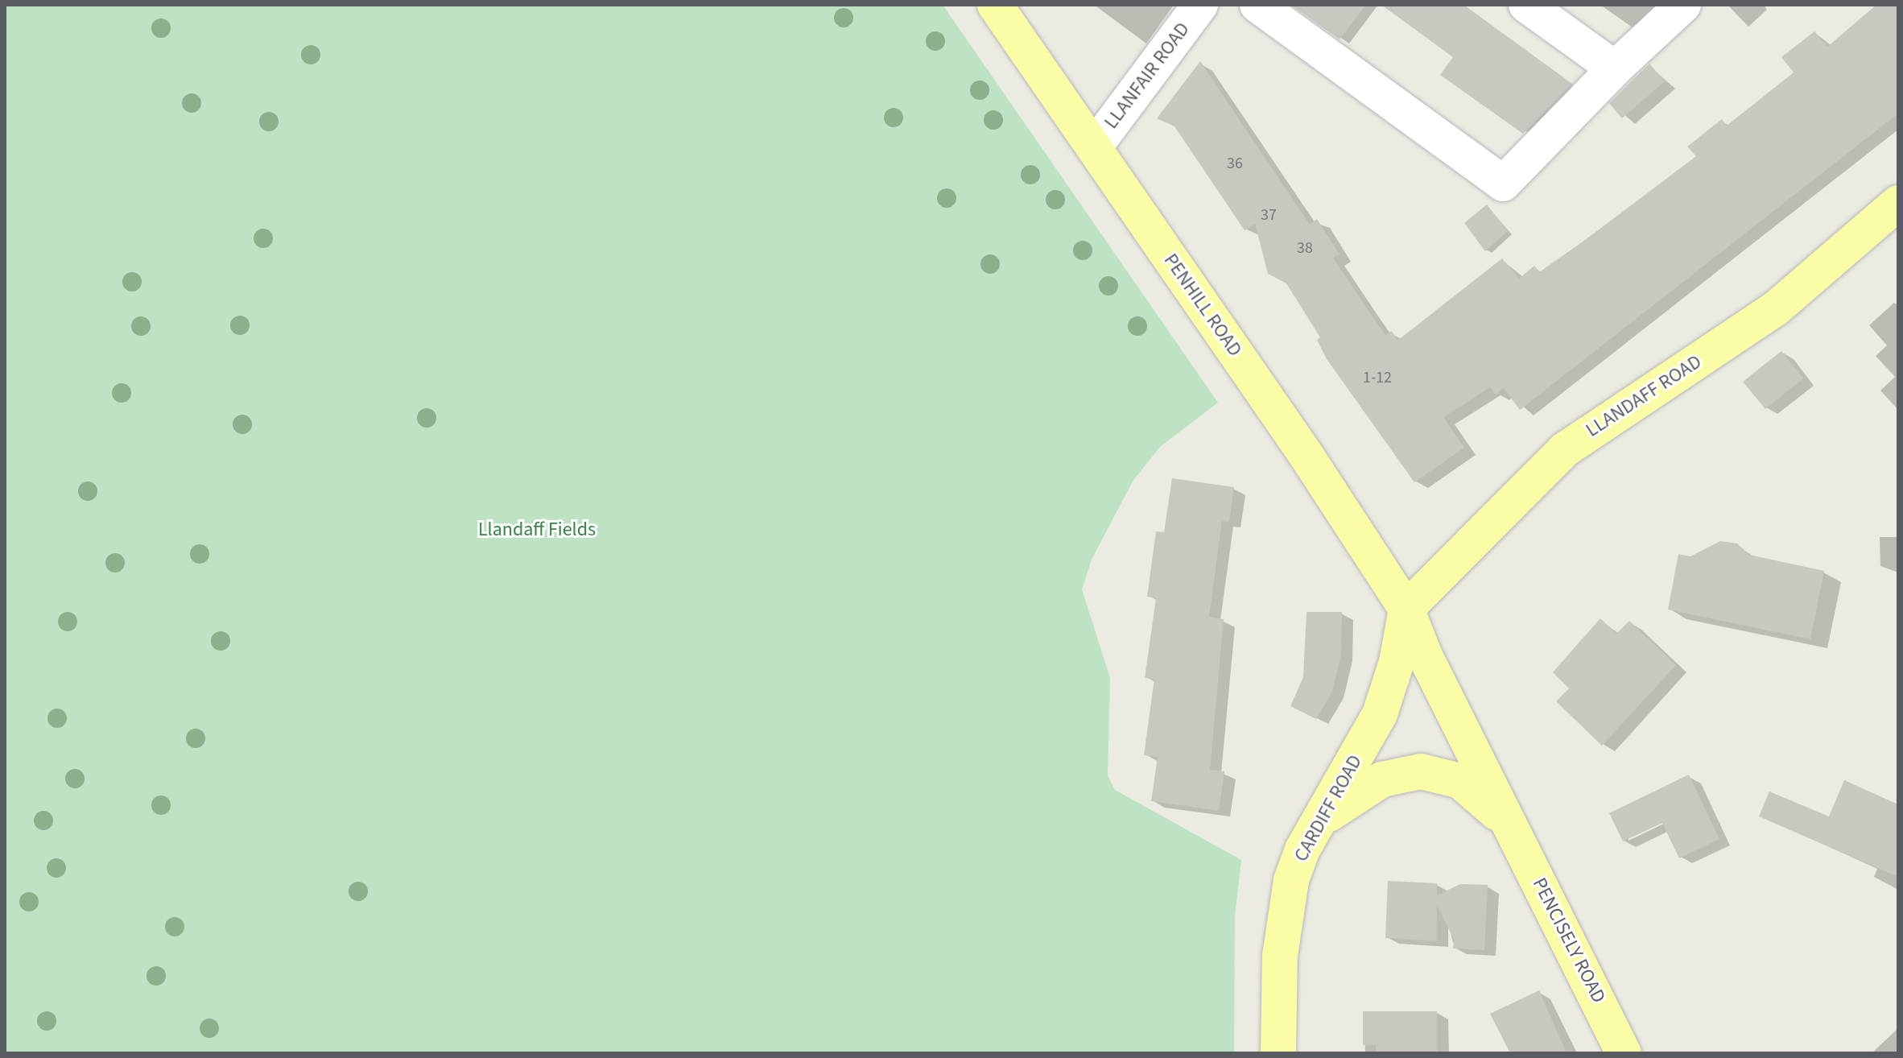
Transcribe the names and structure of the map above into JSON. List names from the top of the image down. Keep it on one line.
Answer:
{"streets":{"main road":["PENHILL ROAD","LLANDAFF ROAD","CARDIFF ROAD","PENCISELY ROAD"],"street":["LLANFAIR ROAD"]},"crossings":[["LLANFAIR ROAD","PENHILL ROAD"],["PENHILL ROAD","LLANDAFF ROAD"],["PENHILL ROAD","CARDIFF ROAD"],["PENHILL ROAD","PENCISELY ROAD"],["LLANDAFF ROAD","CARDIFF ROAD"],["LLANDAFF ROAD","PENCISELY ROAD"],["CARDIFF ROAD","PENCISELY ROAD"]],"parks":["Llandaff Fields"],"house_numbers":["36","37","38","1-12"]}
